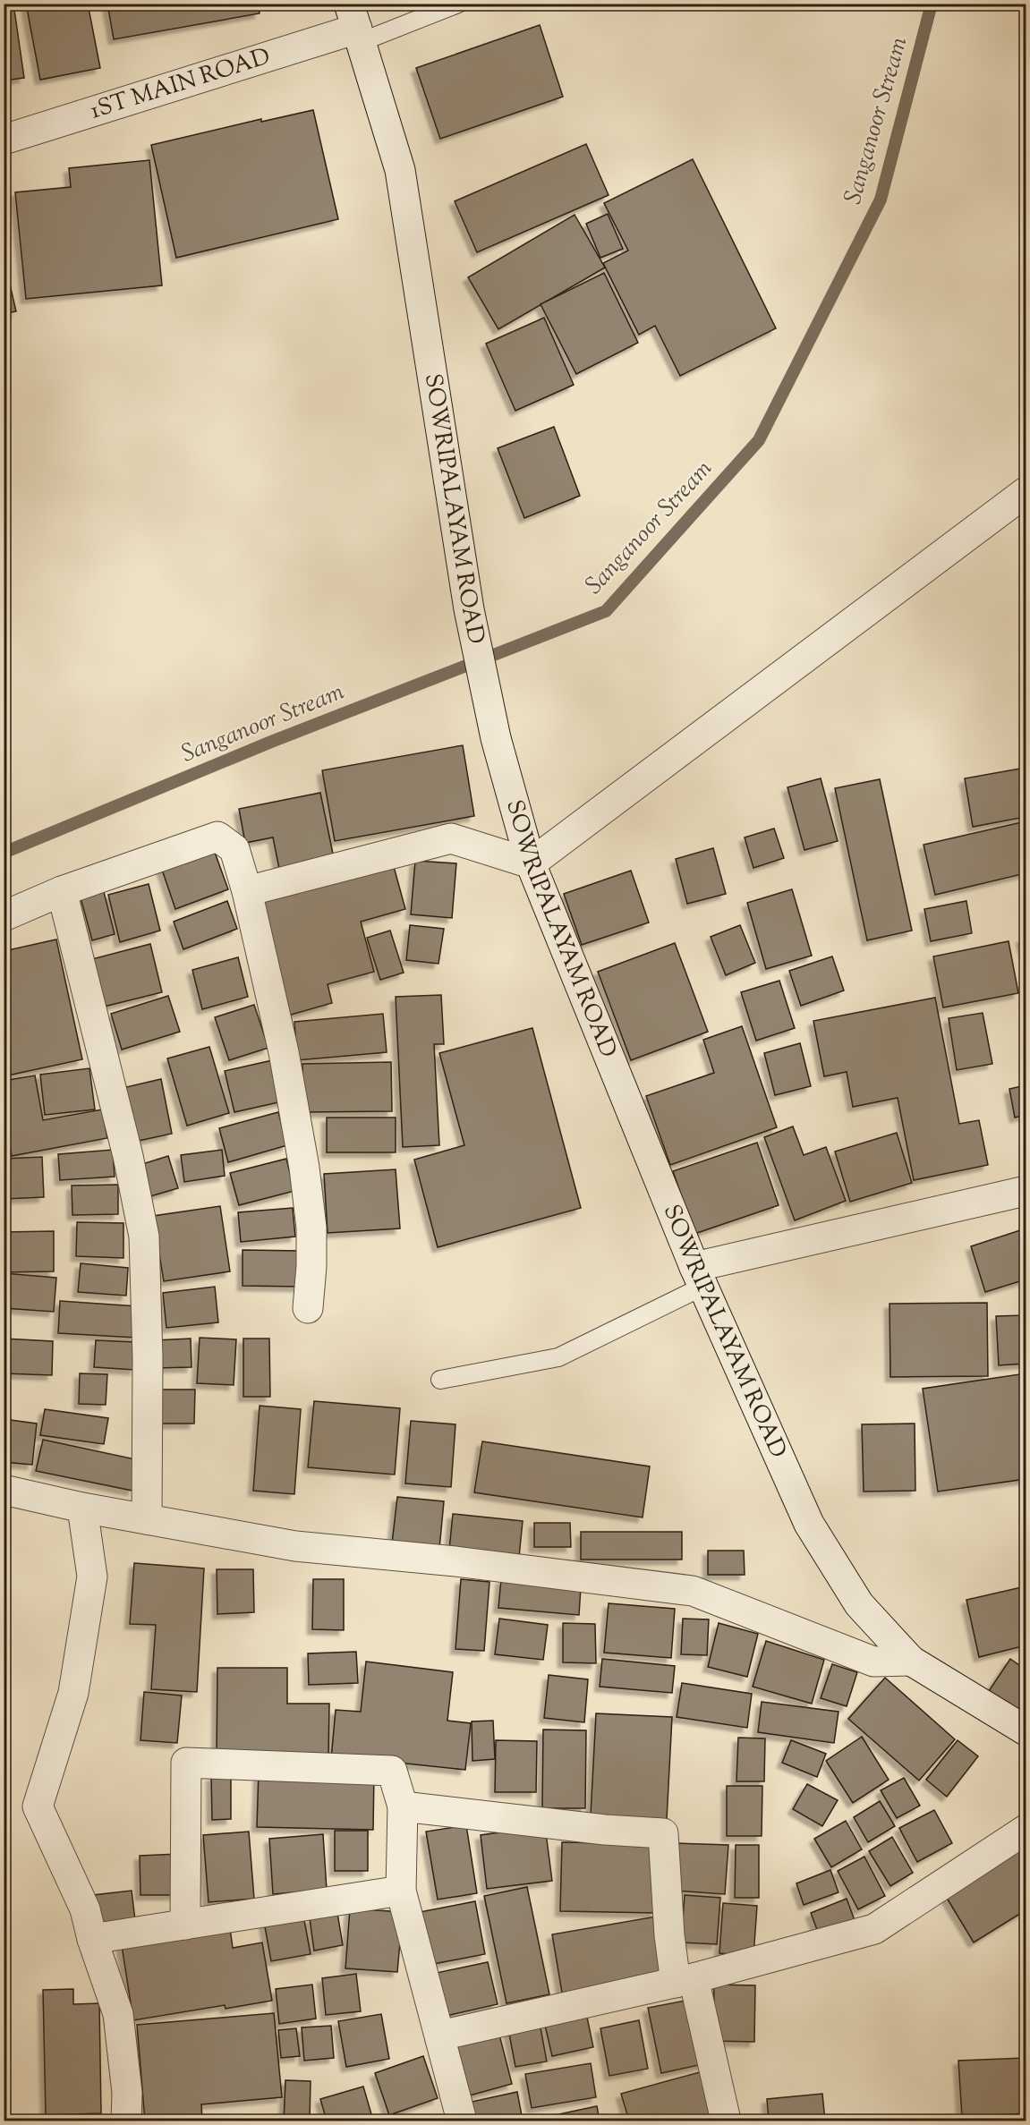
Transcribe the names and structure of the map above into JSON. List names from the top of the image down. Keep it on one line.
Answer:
{"streets":{"street":["1ST MAIN ROAD","SOWRIPALAYAM ROAD"]},"crossings":[["1ST MAIN ROAD","SOWRIPALAYAM ROAD"]],"water":["Sanganoor Stream"]}
